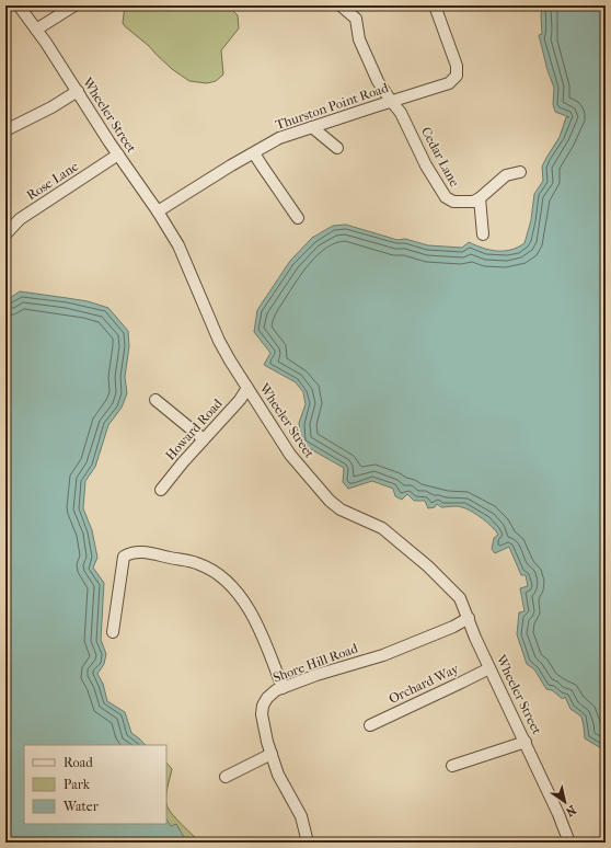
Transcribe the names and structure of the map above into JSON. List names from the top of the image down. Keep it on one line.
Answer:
{"streets":{"street":["Thurston Point Road","Wheeler Street","Cedar Lane","Rose Lane","Howard Road","Shore Hill Road","Orchard Way"]},"crossings":[["Thurston Point Road","Wheeler Street"],["Thurston Point Road","Cedar Lane"],["Wheeler Street","Rose Lane"],["Wheeler Street","Howard Road"],["Wheeler Street","Shore Hill Road"],["Wheeler Street","Orchard Way"]],"legend":["Road","Park","Water"],"north":"bottom right"}
